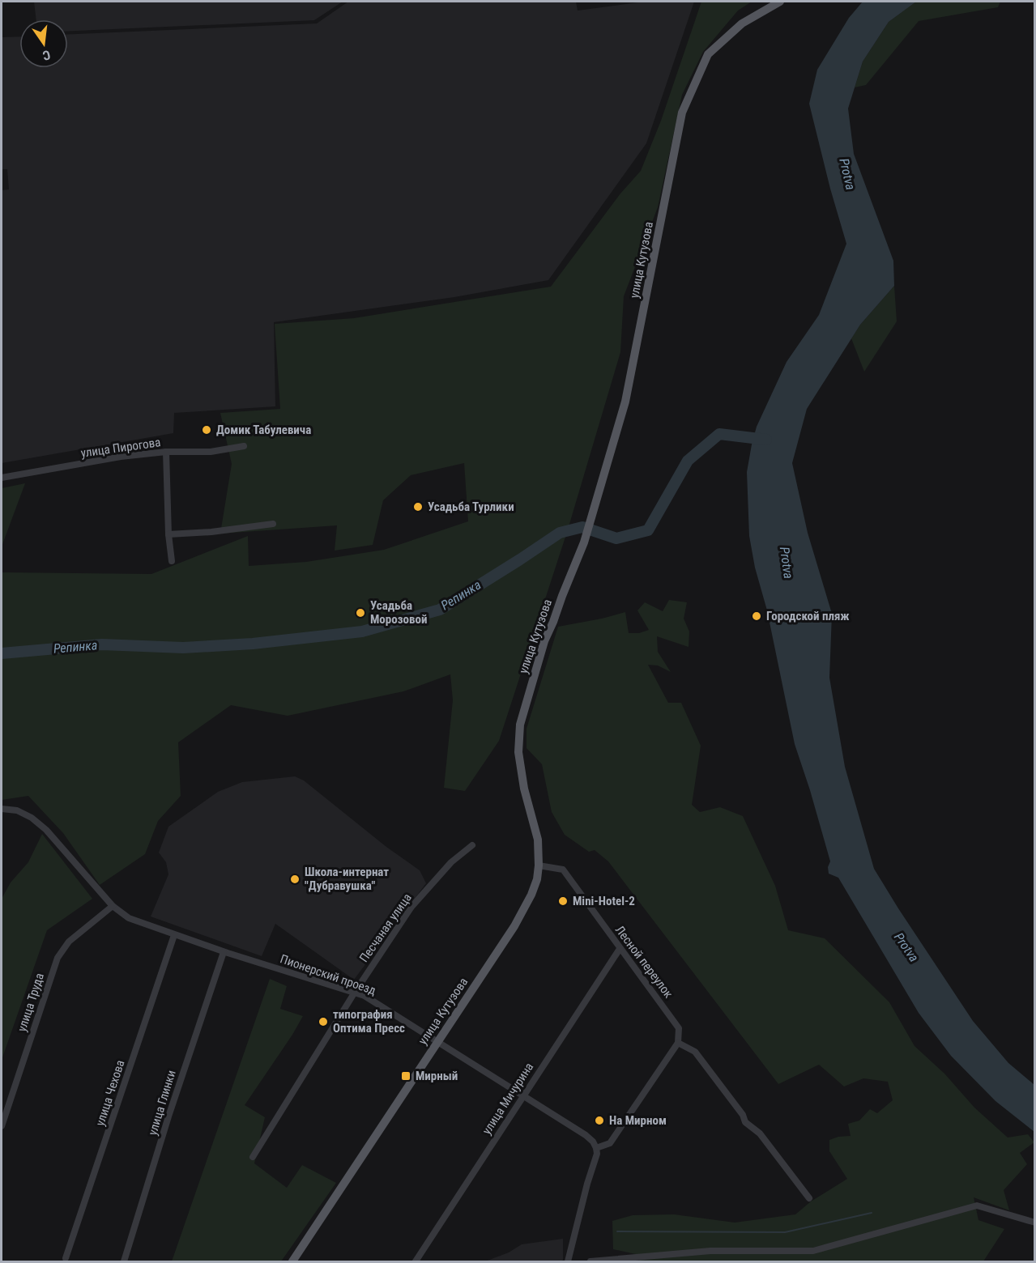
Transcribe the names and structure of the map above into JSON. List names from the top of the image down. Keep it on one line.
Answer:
{"streets":{"main road":["улица Кутузова"],"street":["улица Пирогова","Песчаная улица","Лесной переулок","Пионерский проезд","улица Труда","улица Чехова","улица Мичурина","улица Глинки"]},"crossings":[["улица Кутузова","Лесной переулок"],["улица Кутузова","Пионерский проезд"],["Песчаная улица","Пионерский проезд"],["Лесной переулок","улица Мичурина"],["Пионерский проезд","улица Труда"],["Пионерский проезд","улица Чехова"],["Пионерский проезд","улица Мичурина"],["Пионерский проезд","улица Глинки"]],"water":["Protva","Репинка"],"places":{"other":["Домик Табулевича","Усадьба Турлики","Усадьба Морозовой","Городской пляж","Школа-интернат \"Дубравушка\"","Mini-Hotel-2","типография Оптима Пресс","На Мирном"],"transit":["Мирный"]},"north":"bottom"}
